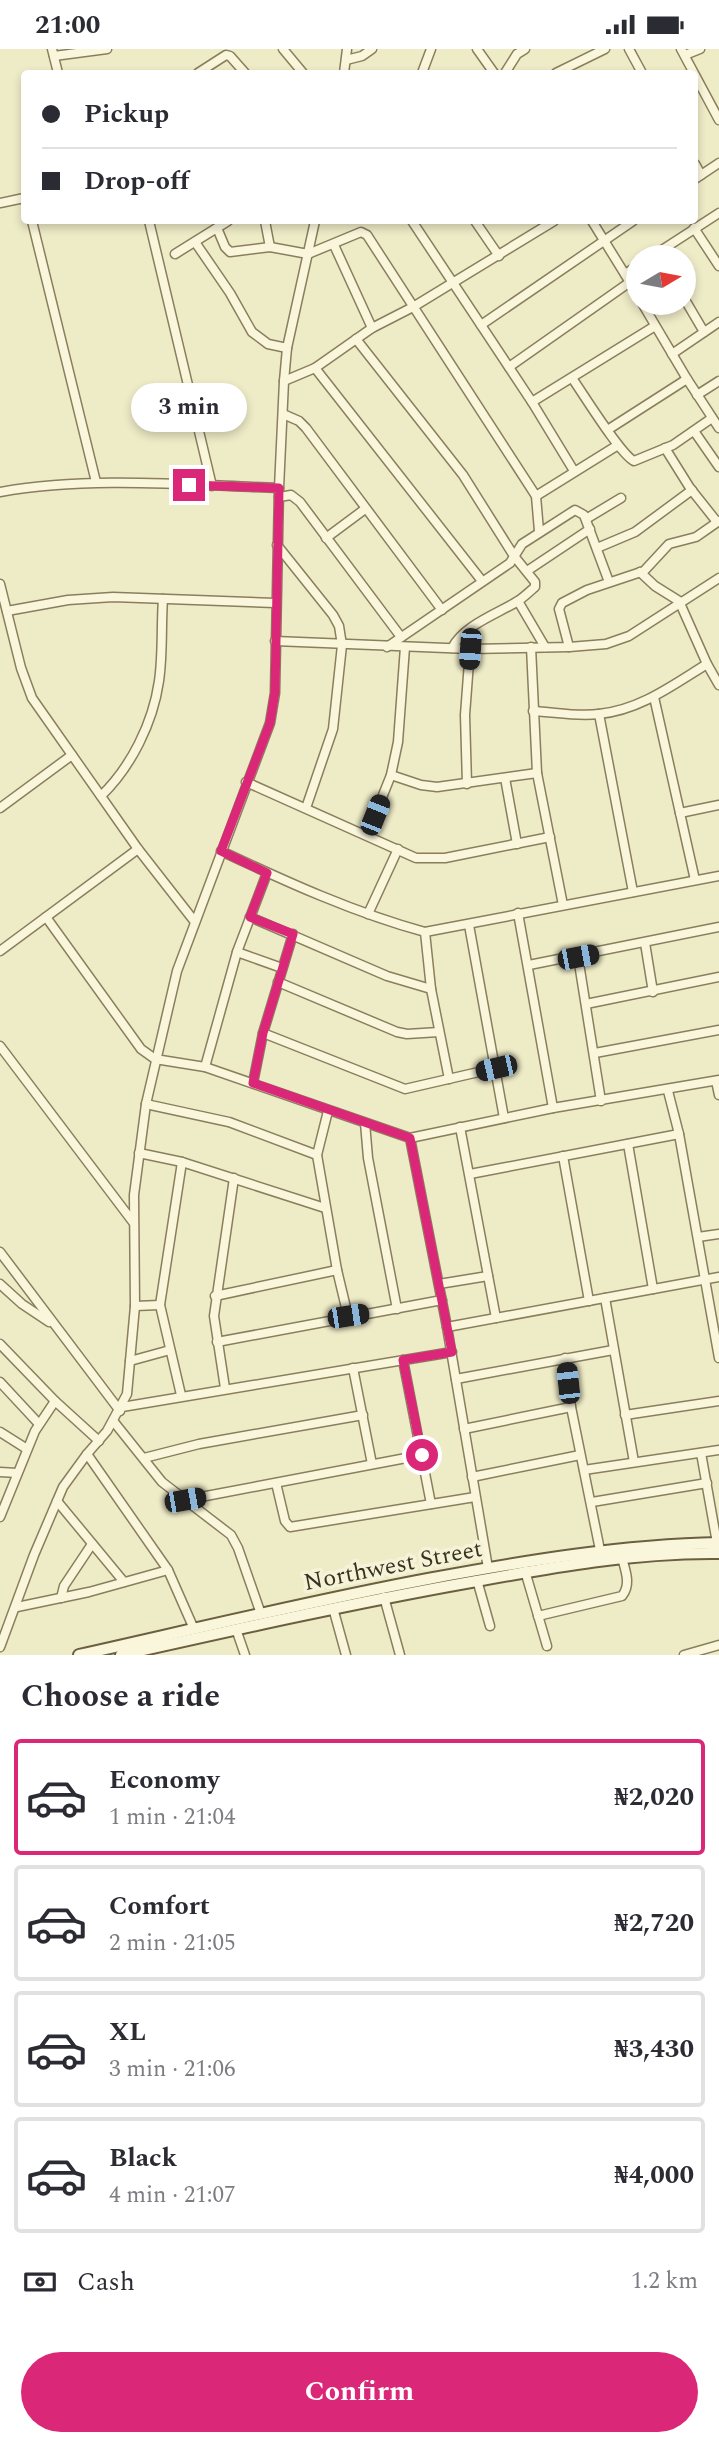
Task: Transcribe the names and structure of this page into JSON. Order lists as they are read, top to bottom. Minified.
{"streets":{"main road":["Northwest Street"]},"north":"right","page":{"status":"21:00","banner":["Pickup","Drop-off"],"bubble":"3 min","heading":"Choose a ride","list":[{"name":"Economy","note":"1 min · 21:04","value":"₦2,020"},{"name":"Comfort","note":"2 min · 21:05","value":"₦2,720"},{"name":"XL","note":"3 min · 21:06","value":"₦3,430"},{"name":"Black","note":"4 min · 21:07","value":"₦4,000"}],"pay":["Cash","1.2 km"],"buttons":"Confirm"}}
